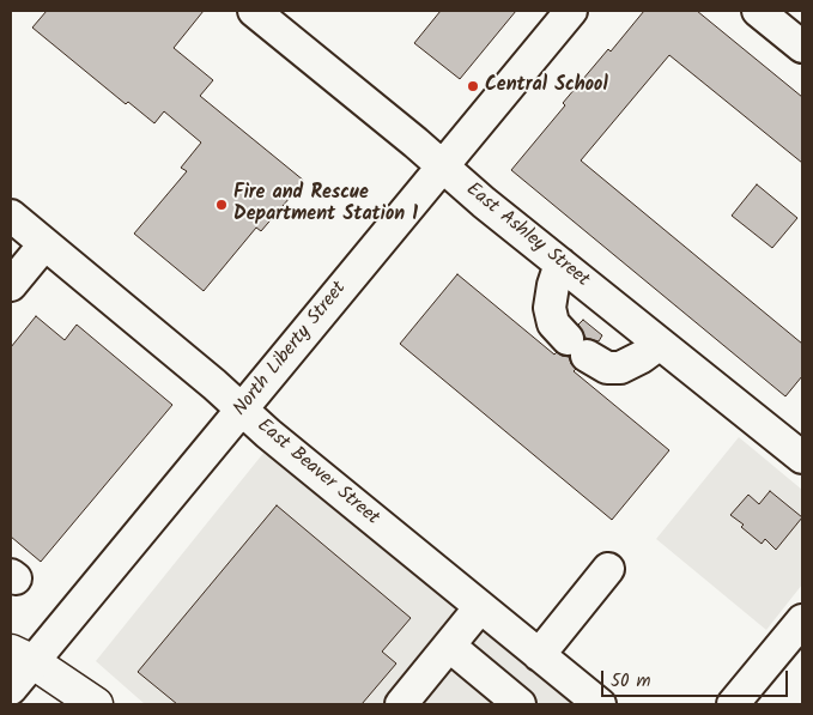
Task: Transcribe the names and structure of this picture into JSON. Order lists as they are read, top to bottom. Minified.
{"streets":{"street":["East Ashley Street","North Liberty Street","East Beaver Street"]},"crossings":[["East Ashley Street","North Liberty Street"],["North Liberty Street","East Beaver Street"]],"places":["Central School","Fire and Rescue Department Station 1"],"scale_bar":"50 m"}
